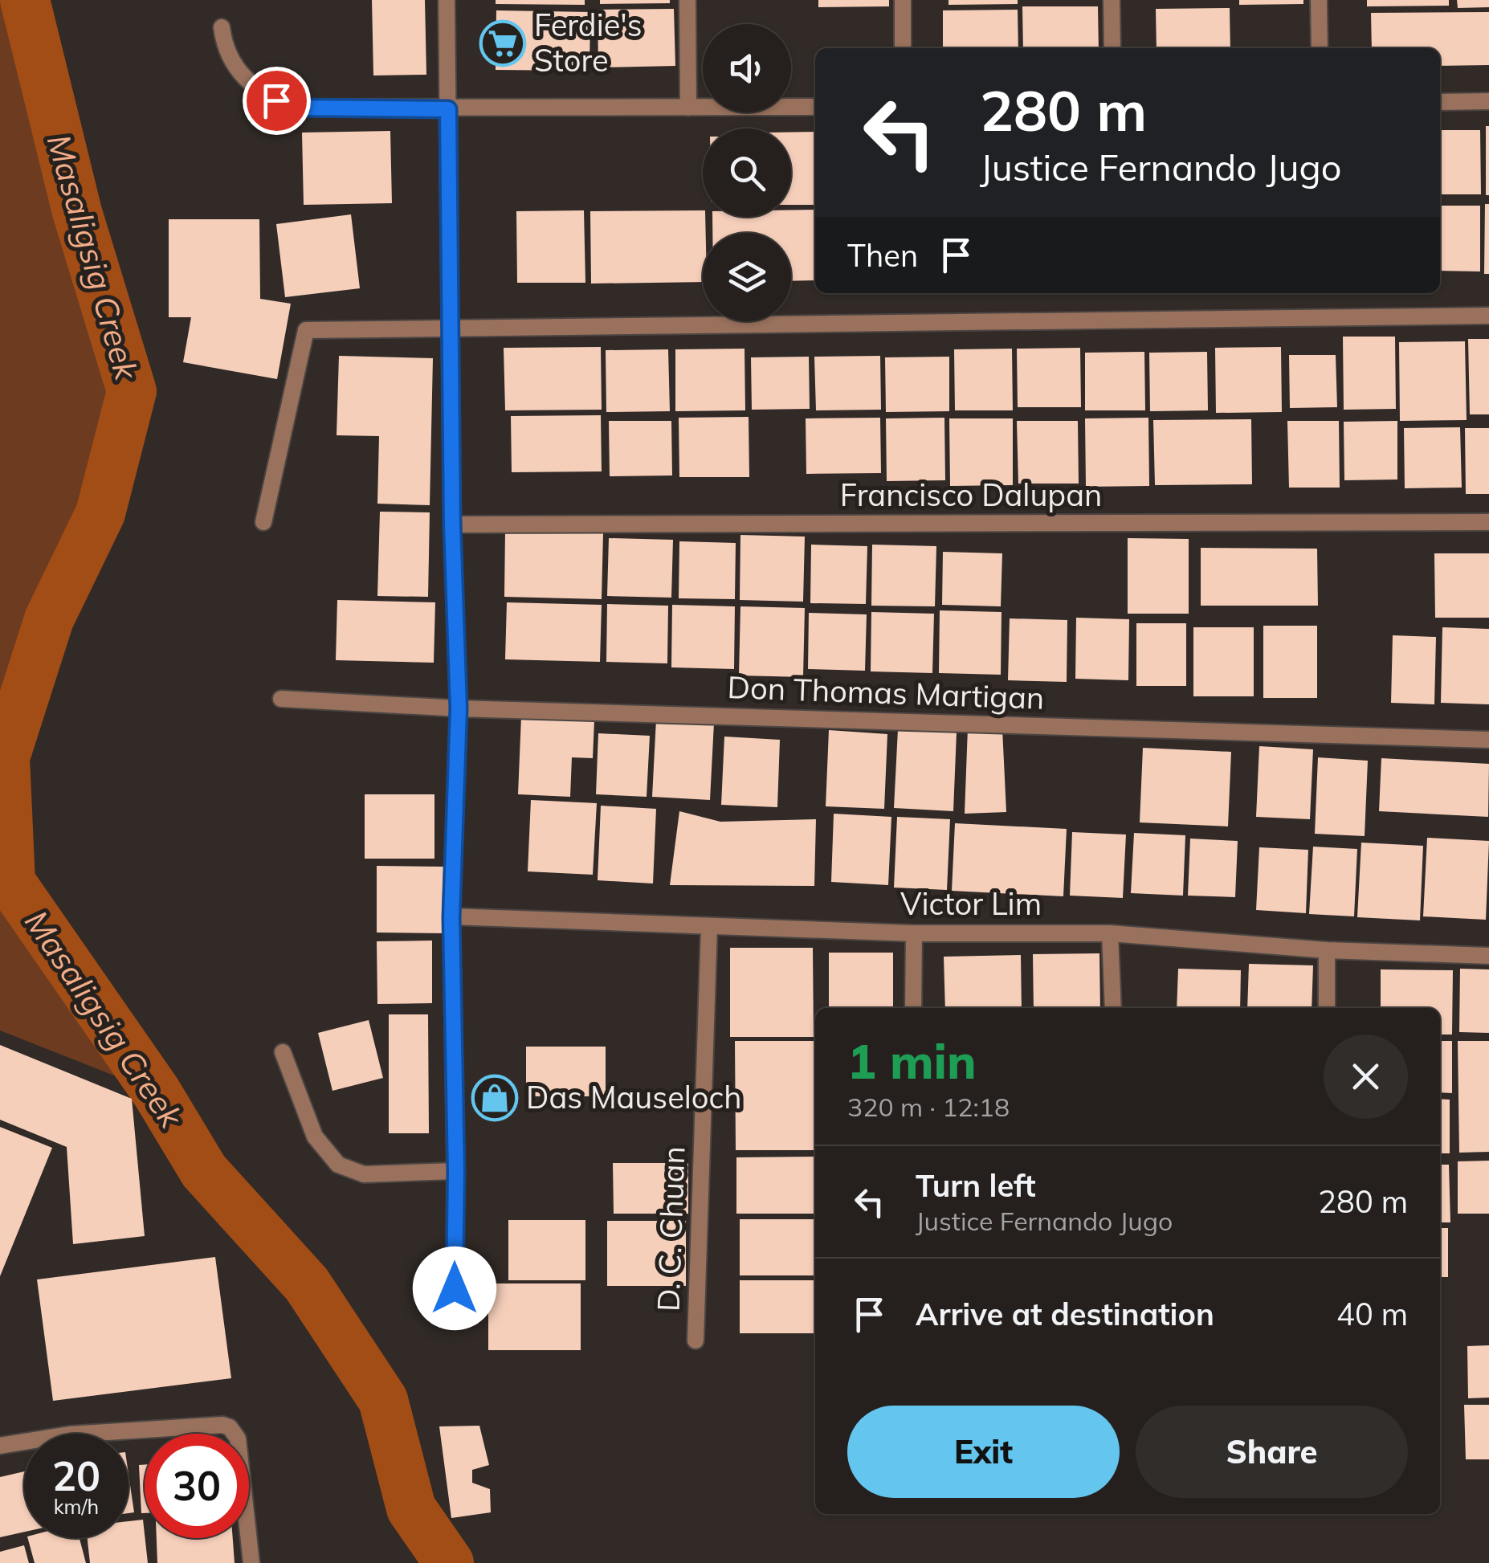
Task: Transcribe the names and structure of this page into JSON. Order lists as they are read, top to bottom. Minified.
{"streets":{"street":["Francisco Dalupan","Don Thomas Martigan","Victor Lim","D. C. Chuan"]},"crossings":[["Victor Lim","D. C. Chuan"]],"water":["Masaligsig Creek"],"places":{"supermarket":["Ferdie's Store"],"shop":["Das Mauseloch"]},"page":{"turn":["280 m","Justice Fernando Jugo"],"then":"Then","heading":["1 min","320 m · 12:18"],"list":[{"name":"Turn left","note":"Justice Fernando Jugo","value":"280 m"},{"name":"Arrive at destination","value":"40 m"}],"buttons":["Exit","Share"],"speed":"20 km/h","limit":"30"}}
